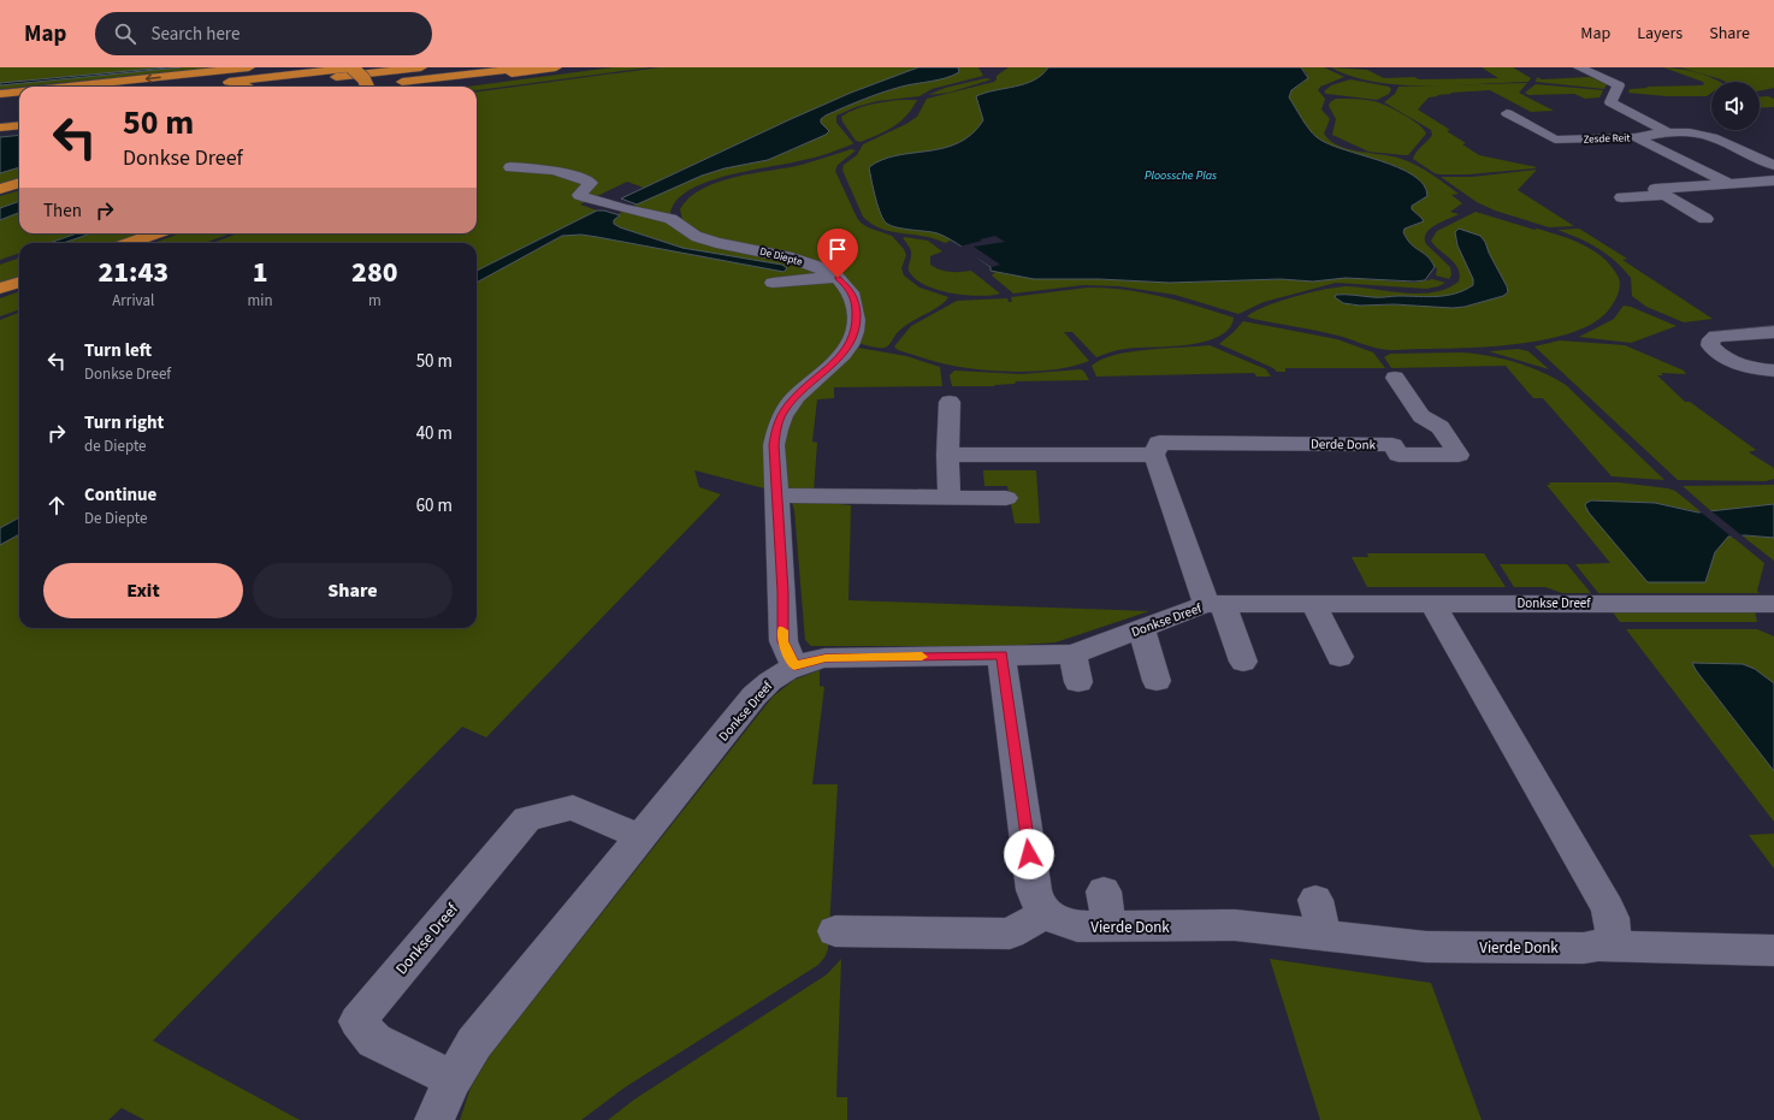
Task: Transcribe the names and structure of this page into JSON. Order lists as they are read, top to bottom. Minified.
{"streets":{"street":["Zesde Reit","De Diepte","Derde Donk","Donkse Dreef","Vierde Donk"]},"water":["Ploossche Plas"],"page":{"header":"Map","search":"Search here","nav":["Map","Layers","Share"],"turn":["50 m","Donkse Dreef"],"then":"Then","eta":["21:43","Arrival","1","min","280","m"],"list":[{"name":"Turn left","note":"Donkse Dreef","value":"50 m"},{"name":"Turn right","note":"de Diepte","value":"40 m"},{"name":"Continue","note":"De Diepte","value":"60 m"}],"buttons":["Exit","Share"]}}
